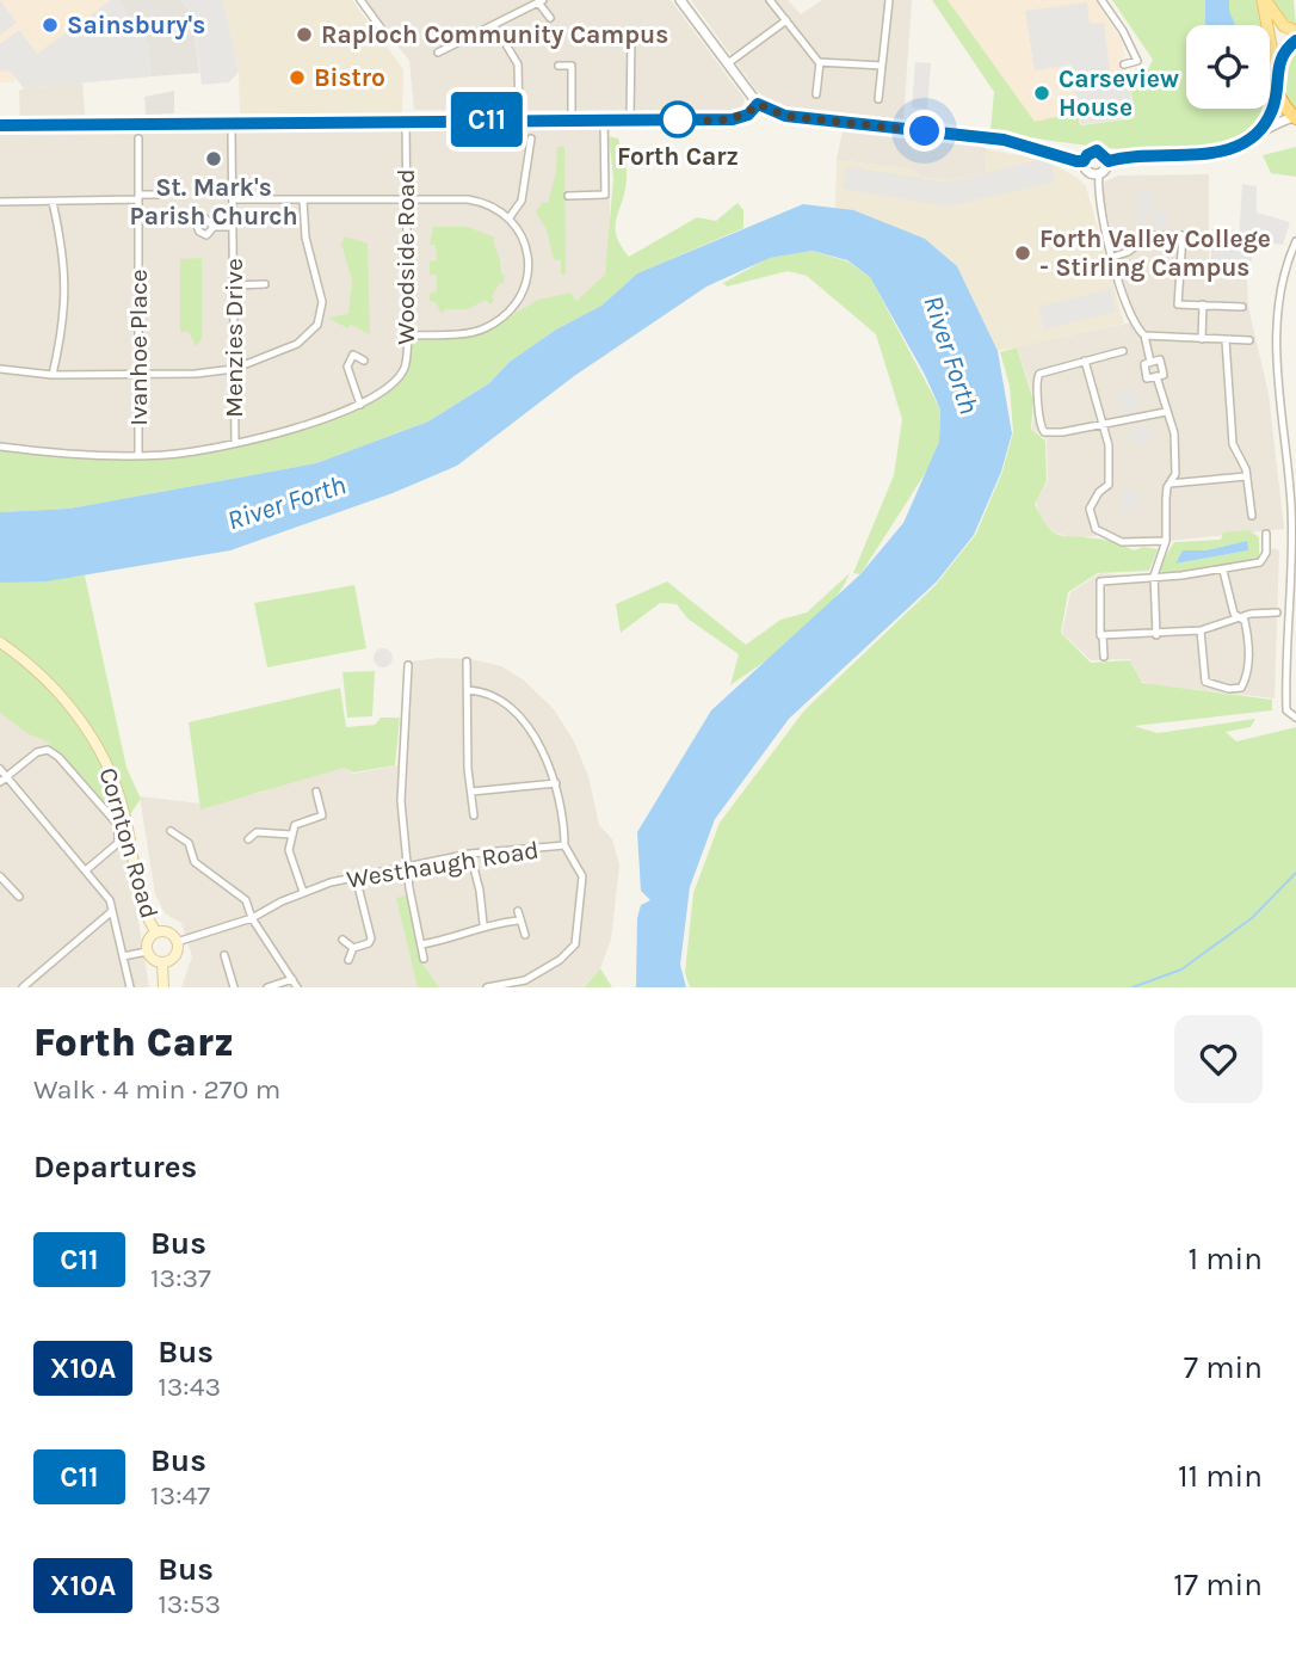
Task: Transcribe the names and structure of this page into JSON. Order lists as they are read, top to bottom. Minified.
{"streets":{"main road":["Cornton Road"],"street":["Woodside Road","Menzies Drive","Ivanhoe Place","Westhaugh Road"]},"crossings":[["Woodside Road","Menzies Drive"],["Woodside Road","Ivanhoe Place"],["Cornton Road","Westhaugh Road"]],"water":["River Forth"],"places":["Sainsbury's","Raploch Community Campus","Bistro","Carseview House","Forth Carz","St. Mark's Parish Church","Forth Valley College - Stirling Campus"],"lines":["bus line C11"],"page":{"on_map":"C11","heading":[["Forth Carz","Walk · 4 min · 270 m"],"Departures"],"list":[{"mark":"C11","name":"Bus","note":"13:37","value":"1 min"},{"mark":"X10A","name":"Bus","note":"13:43","value":"7 min"},{"mark":"C11","name":"Bus","note":"13:47","value":"11 min"},{"mark":"X10A","name":"Bus","note":"13:53","value":"17 min"}]}}
